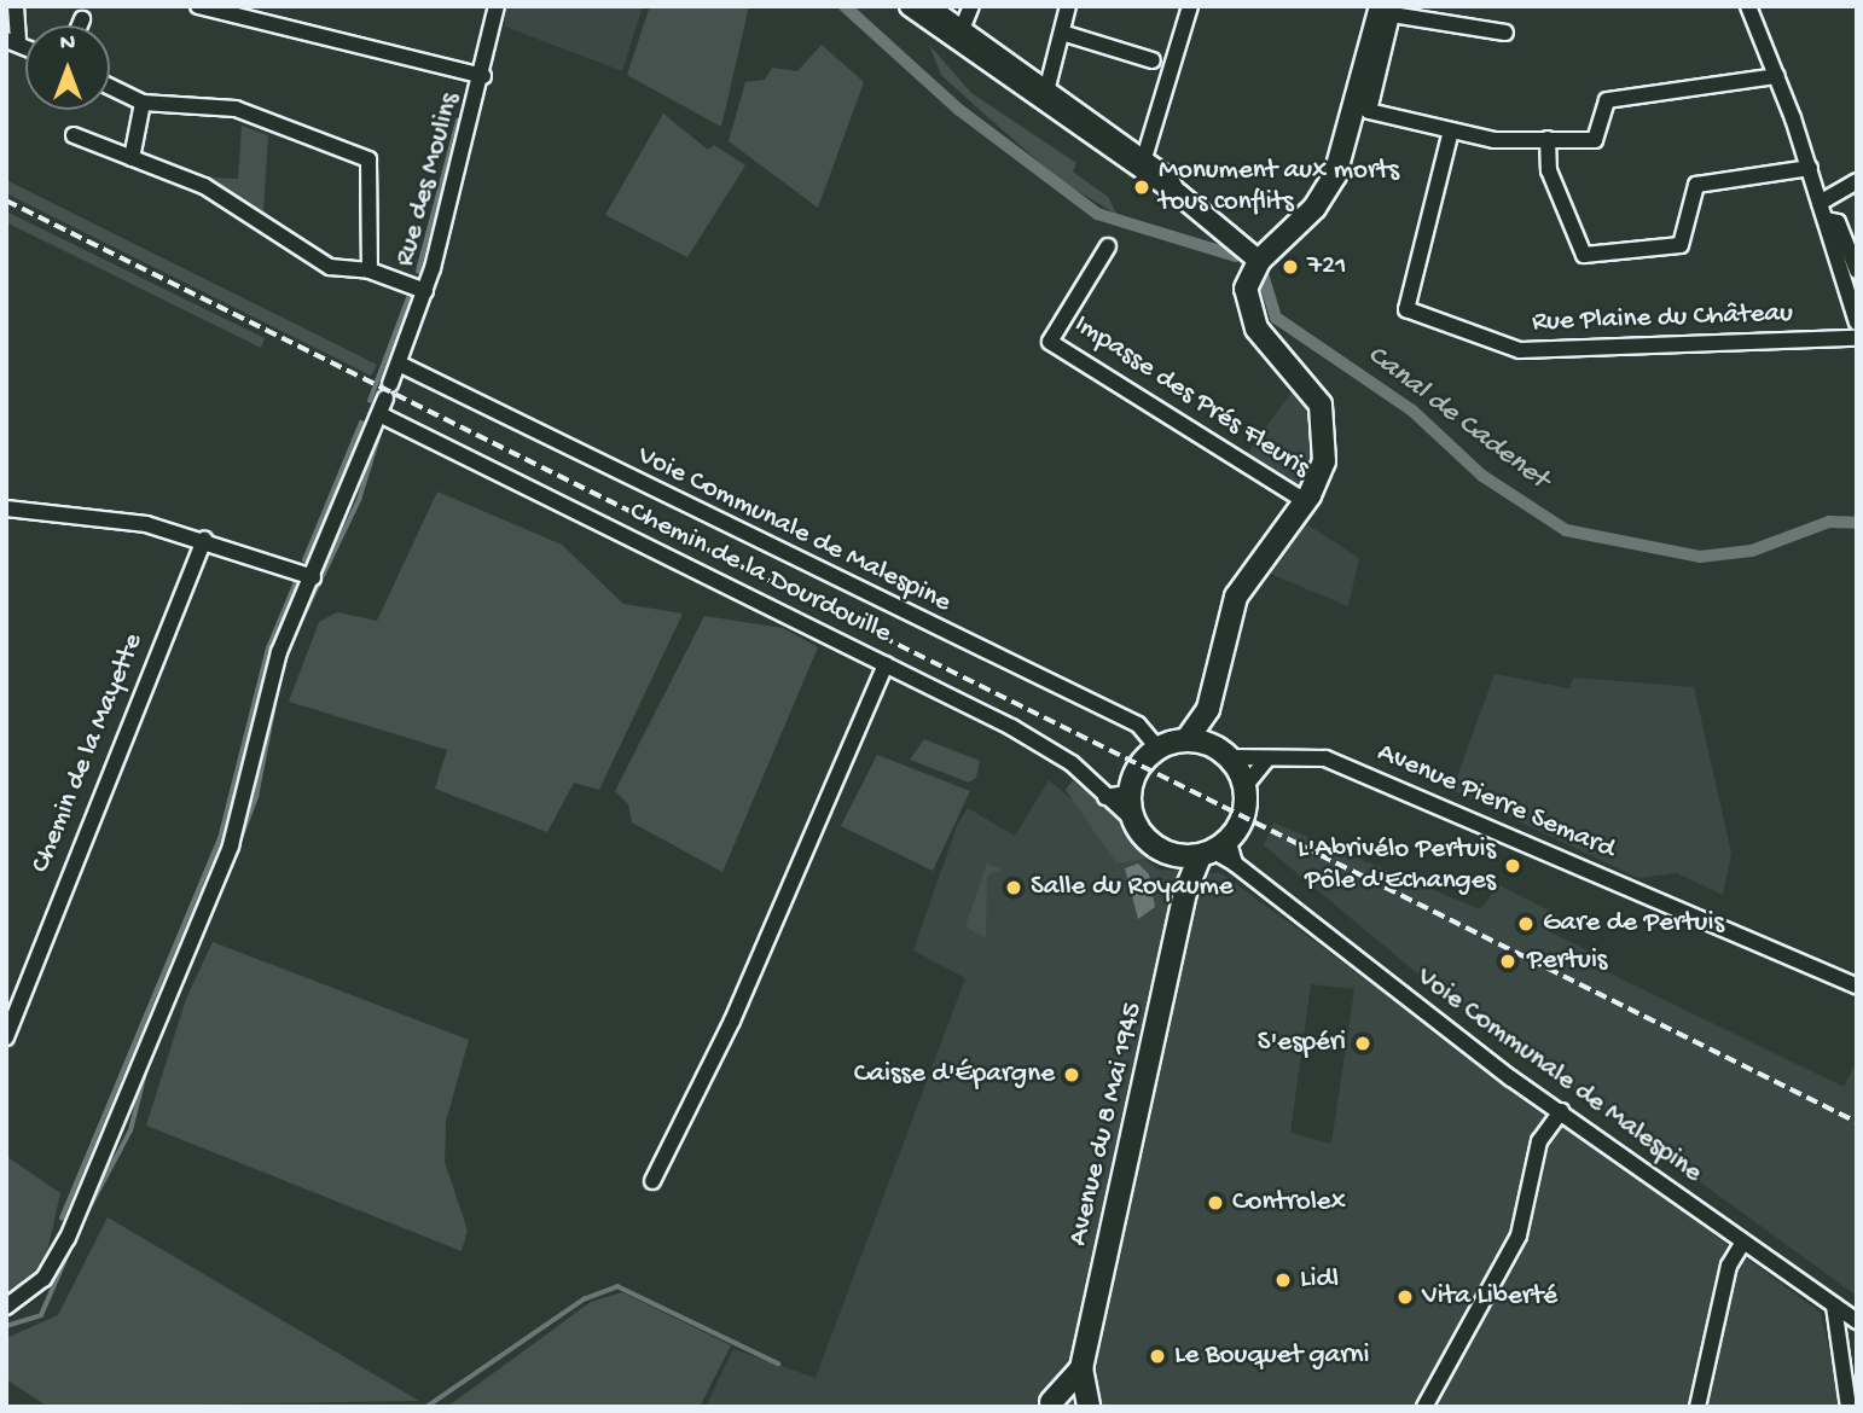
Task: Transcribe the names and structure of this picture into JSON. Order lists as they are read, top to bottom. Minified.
{"streets":{"main road":["Avenue du 8 Mai 1945"],"street":["Rue des Moulins","Rue Plaine du Château","Impasse des Prés Fleuris","Voie Communale de Malespine","Chemin de la Dourdouille","Chemin de la Mayette","Avenue Pierre Semard"]},"crossings":[["Rue des Moulins","Voie Communale de Malespine"],["Rue des Moulins","Chemin de la Dourdouille"],["Voie Communale de Malespine","Chemin de la Dourdouille"],["Voie Communale de Malespine","Avenue Pierre Semard"],["Voie Communale de Malespine","Avenue du 8 Mai 1945"],["Chemin de la Dourdouille","Avenue Pierre Semard"],["Chemin de la Dourdouille","Avenue du 8 Mai 1945"],["Avenue Pierre Semard","Avenue du 8 Mai 1945"]],"water":["Canal de Cadenet"],"places":["Monument aux morts tous conflits","721","L'Abrivélo Pertuis Pôle d'Echanges","Salle du Royaume","Gare de Pertuis","Pertuis","S'espéri","Caisse d'Épargne","Controlex","Lidl","Vita Liberté","Le Bouquet garni"],"north":"top"}
